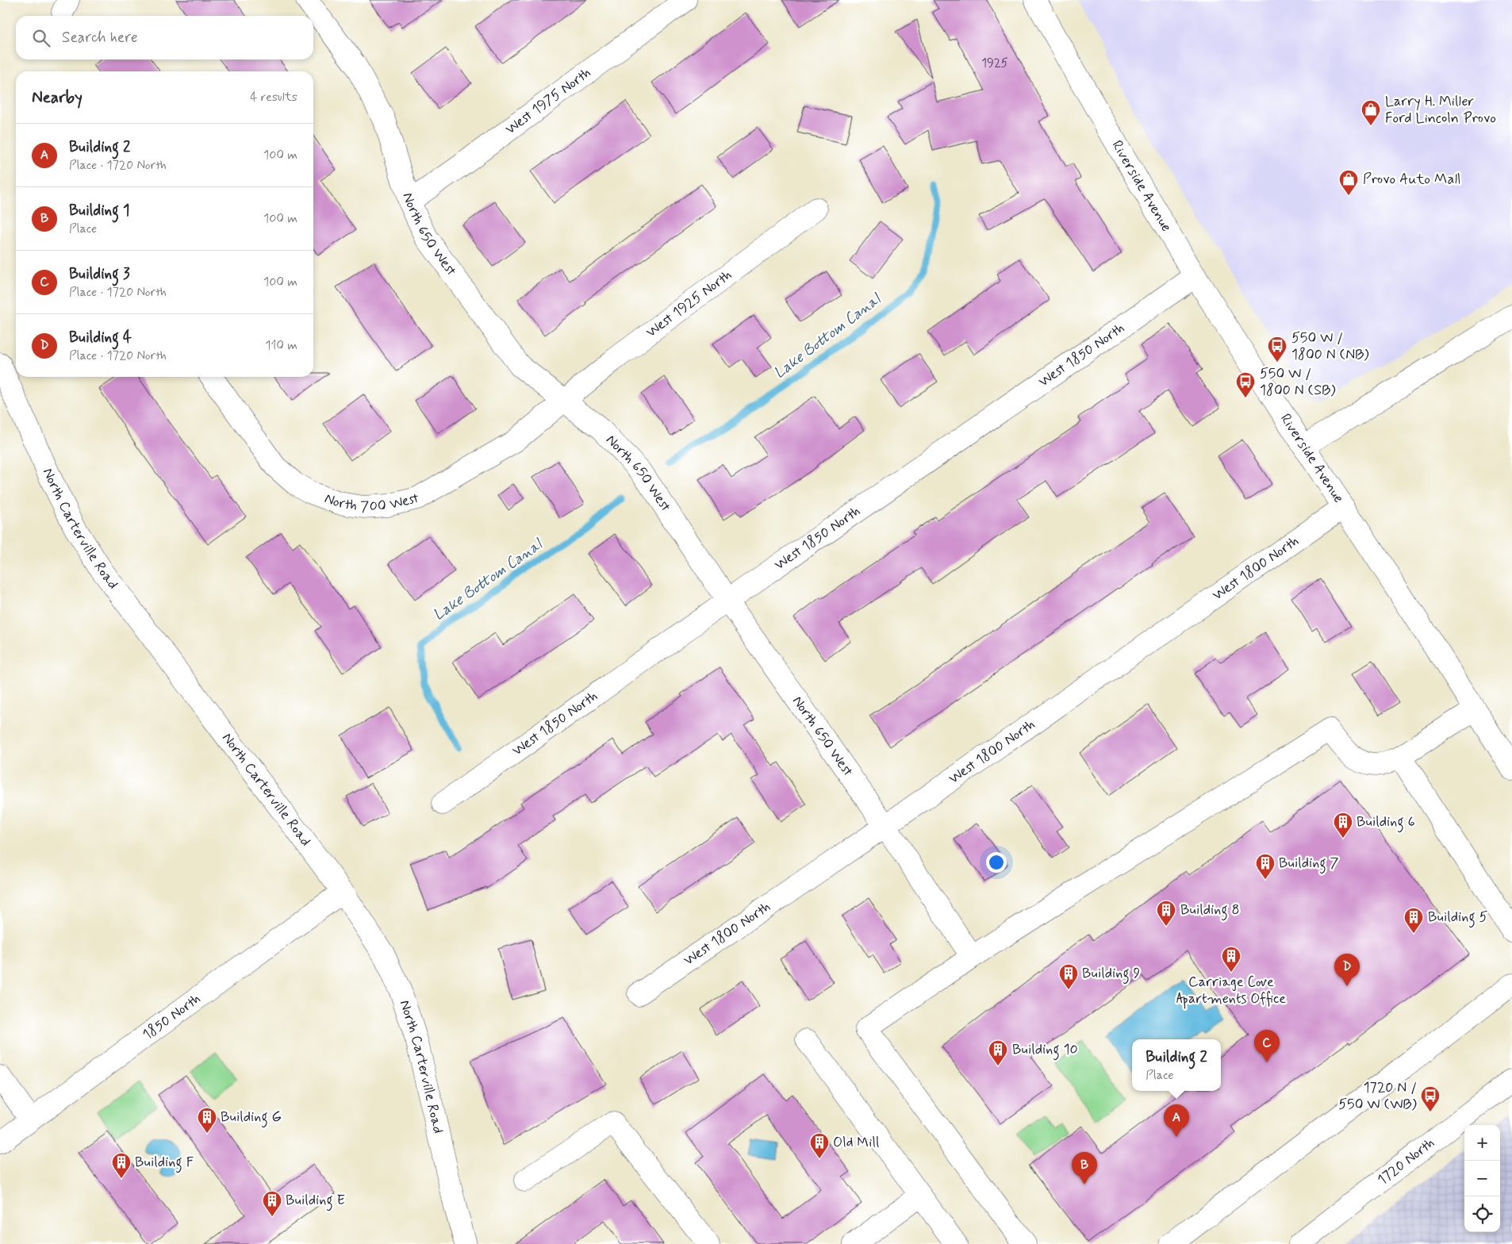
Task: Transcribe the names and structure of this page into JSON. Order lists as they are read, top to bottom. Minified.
{"streets":{"street":["West 1975 North","Riverside Avenue","North 650 West","West 1925 North","West 1850 North","North 700 West","North Carterville Road","West 1800 North","1850 North","1720 North"]},"crossings":[["West 1975 North","North 650 West"],["Riverside Avenue","West 1850 North"],["Riverside Avenue","West 1800 North"],["North 650 West","West 1925 North"],["North 650 West","West 1850 North"],["North 650 West","North 700 West"],["North 650 West","West 1800 North"],["West 1925 North","North 700 West"],["North Carterville Road","1850 North"]],"water":["Lake Bottom Canal"],"places":{"shop":["Larry H. Miller Ford Lincoln Provo","Provo Auto Mall"],"bus stop":["550 W / 1800 N (NB)","550 W / 1800 N (SB)","1720 N / 550 W (WB)"],"building":["Building 6","Building 7","Building 8","Building 5","Carriage Cove Apartments Office","Building 9","Building 10","Building G","Old Mill","Building F","Building E"]},"house_numbers":["1925"],"page":{"search":"Search here","heading":["Nearby","4 results"],"list":[{"mark":"A","name":"Building 2","note":"Place · 1720 North","value":"100 m"},{"mark":"B","name":"Building 1","note":"Place","value":"100 m"},{"mark":"C","name":"Building 3","note":"Place · 1720 North","value":"100 m"},{"mark":"D","name":"Building 4","note":"Place · 1720 North","value":"110 m"}],"pins":["D","C","A","B"],"popup":["Building 2","Place"],"map_buttons":["+","−"]}}
